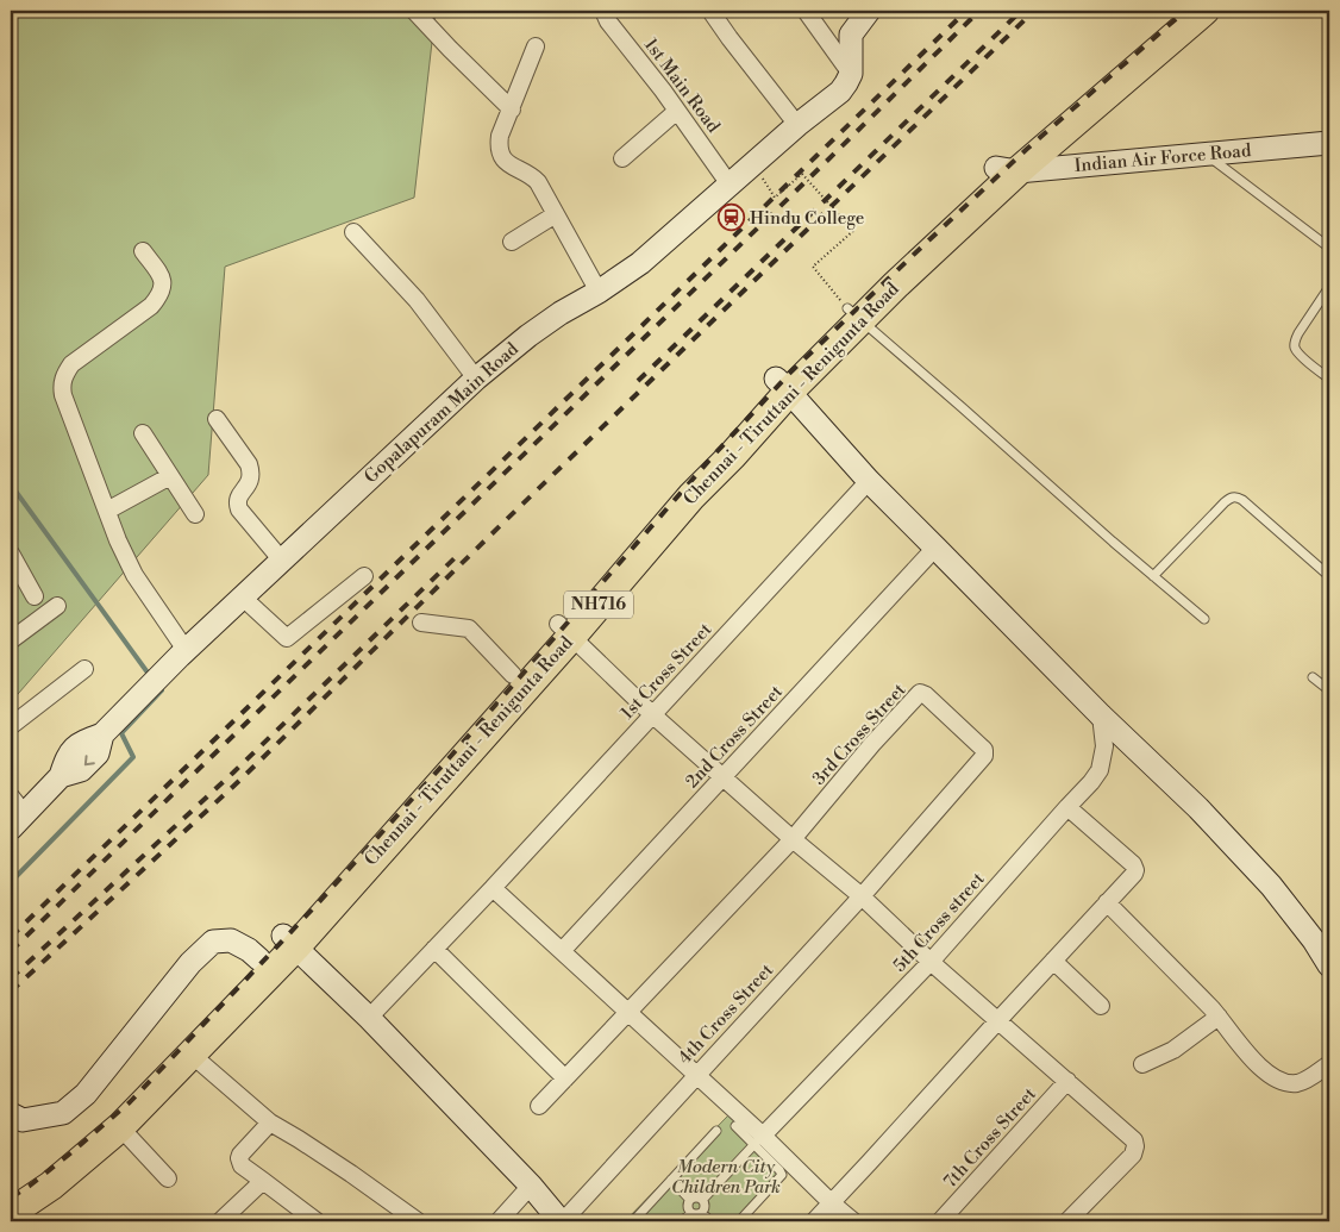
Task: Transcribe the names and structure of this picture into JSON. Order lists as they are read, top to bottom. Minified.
{"streets":{"highway":["Chennai - Tiruttani - Renigunta Road","NH716"],"street":["1st Main Road","Indian Air Force Road","Gopalapuram Main Road","1st Cross Street","3rd Cross Street","2nd Cross Street","5th Cross street","4th Cross Street","7th Cross Street"]},"crossings":[["1st Main Road","Gopalapuram Main Road"],["Indian Air Force Road","Chennai - Tiruttani - Renigunta Road"],["3rd Cross Street","4th Cross Street"]],"parks":["Modern City Children Park"],"places":{"station":["Hindu College"]}}
